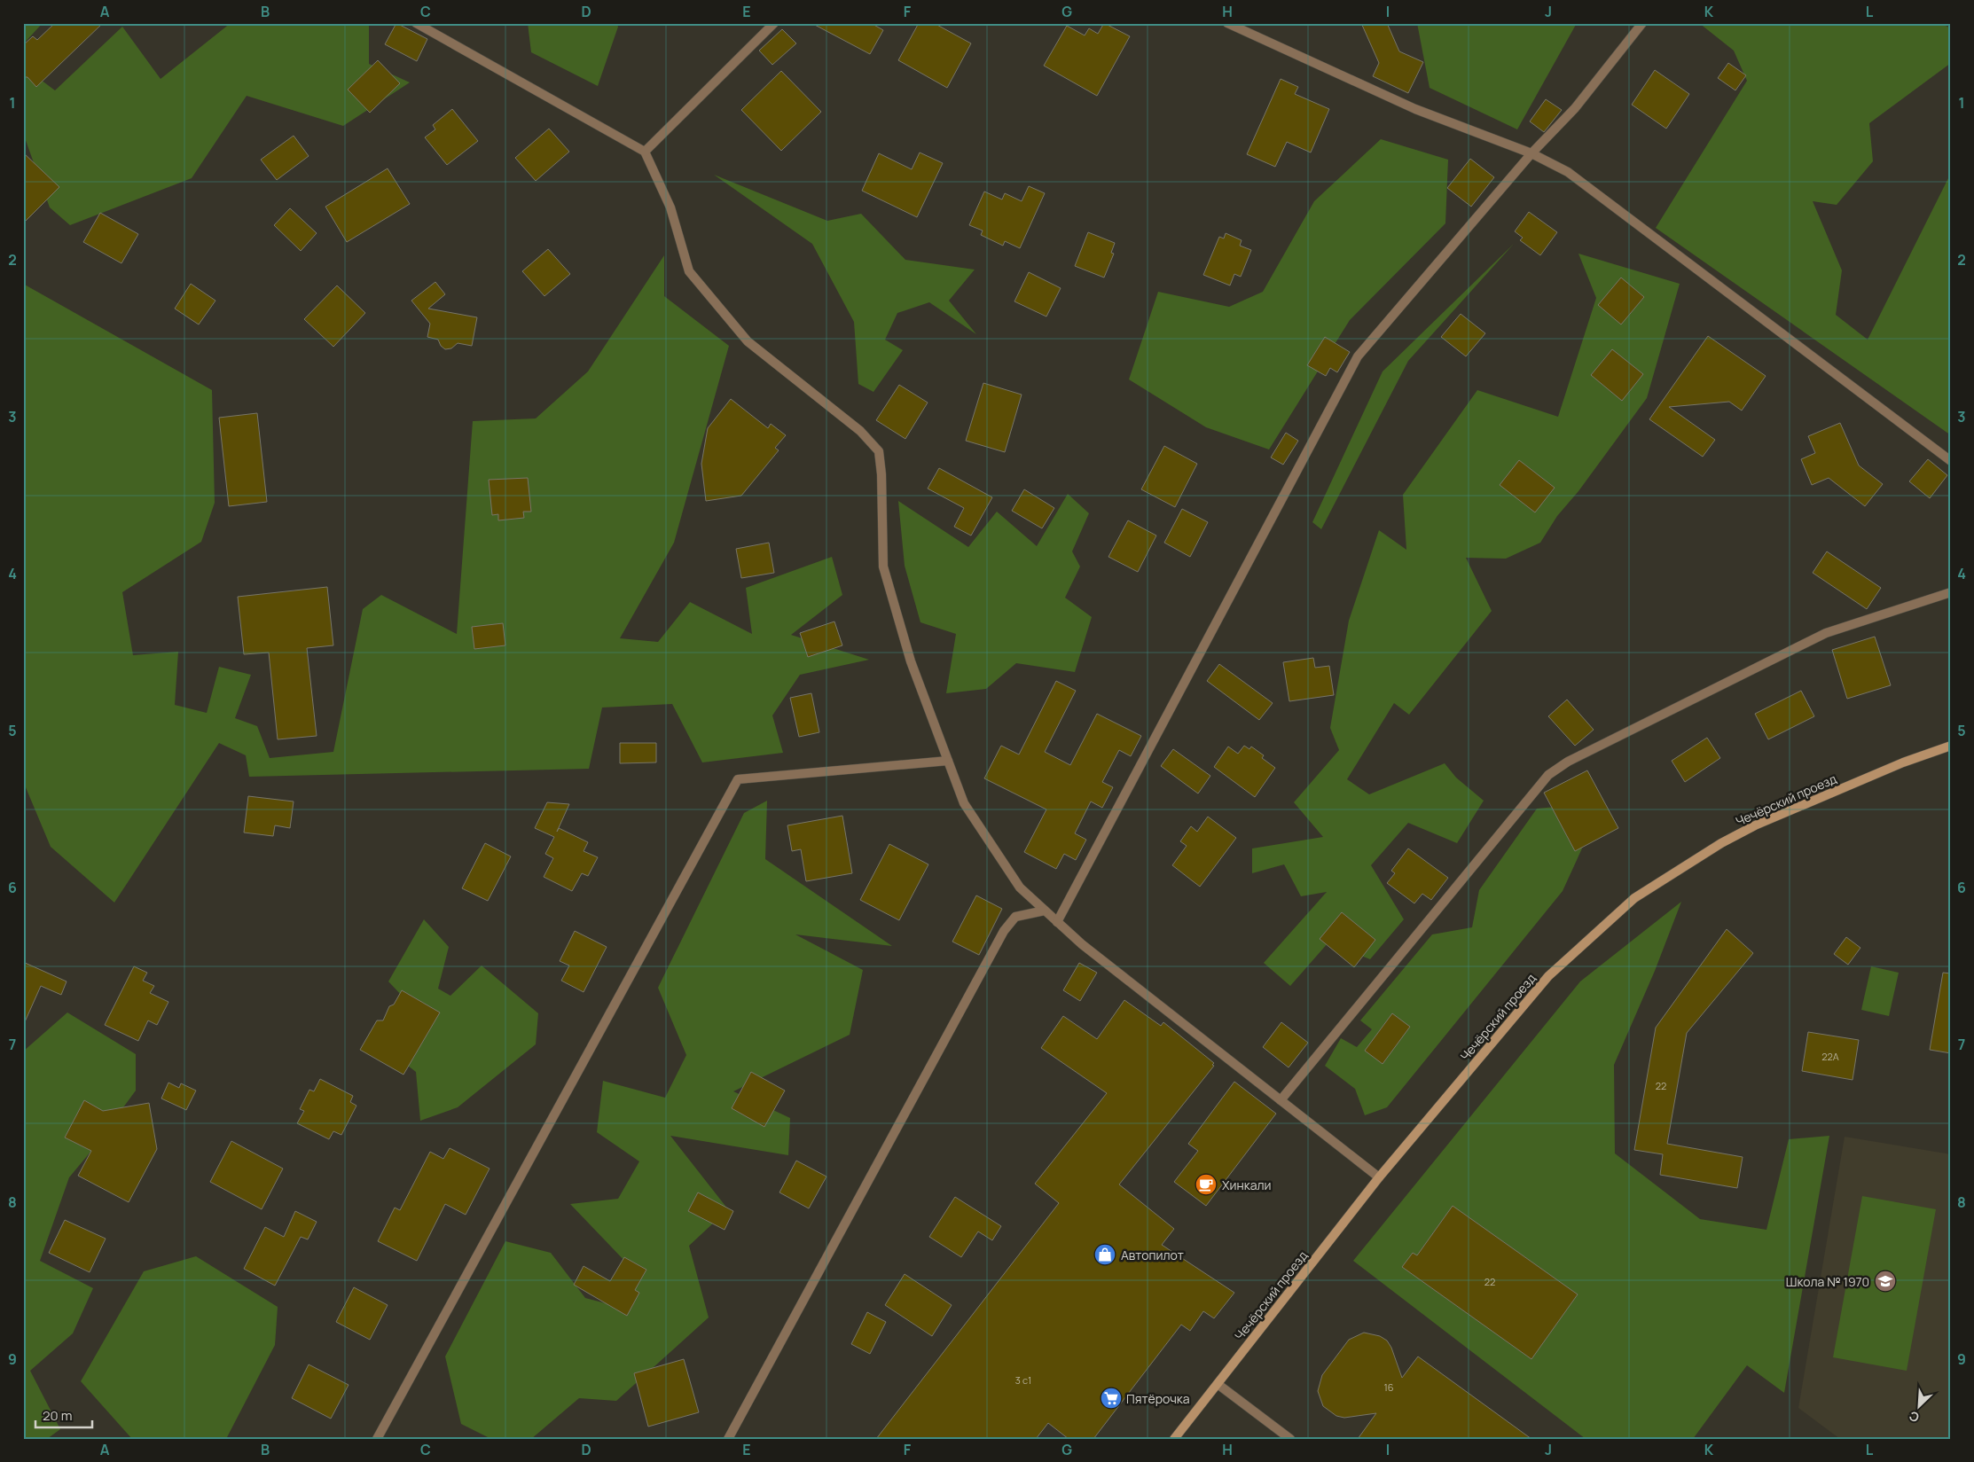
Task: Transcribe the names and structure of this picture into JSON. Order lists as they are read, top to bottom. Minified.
{"streets":{"main road":["Чечёрский проезд"]},"places":{"cafe":["Хинкали"],"shop":["Автопилот"],"school or university":["Школа № 1970"],"supermarket":["Пятёрочка"]},"house_numbers":["22А","22","22","3 с1","16"],"scale_bar":"20 m","north":"bottom left","grid":{"columns":["A","B","C","D","E","F","G","H","I","J","K","L"],"rows":["1","2","3","4","5","6","7","8","9"]}}
